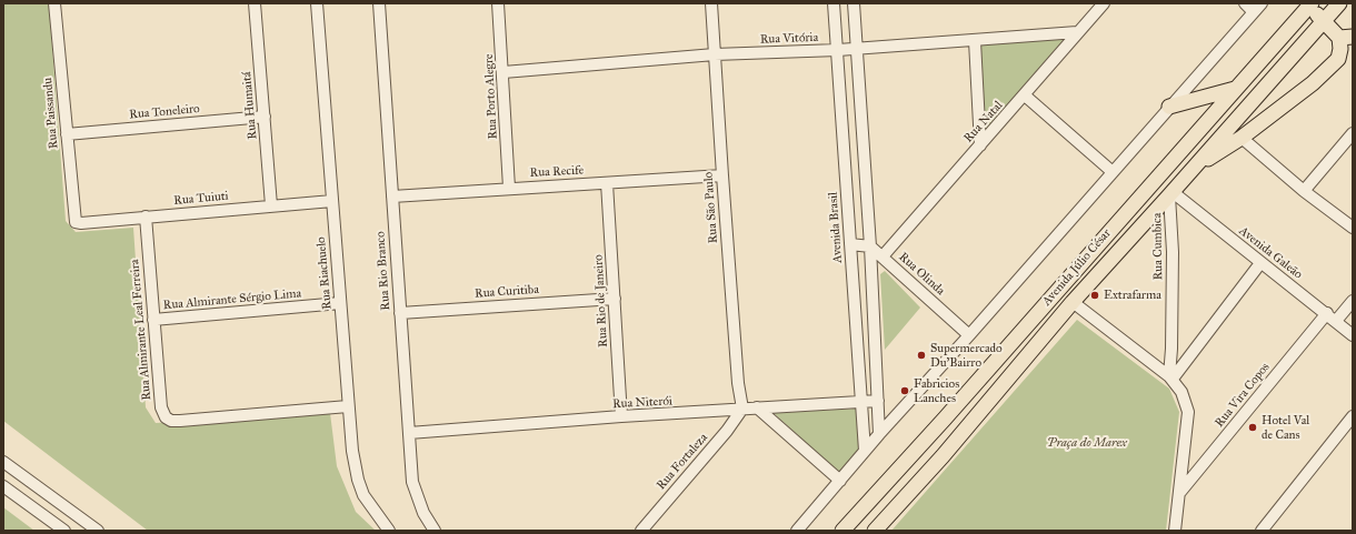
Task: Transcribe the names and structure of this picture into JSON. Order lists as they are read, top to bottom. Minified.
{"streets":{"main road":["Avenida Júlio César"],"street":["Rua Vitória","Rua Porto Alegre","Rua Humaitá","Rua Toneleiro","Rua Paissandu","Rua Natal","Rua Recife","Rua Tuiuti","Rua São Paulo","Avenida Brasil","Rua Cumbica","Avenida Galeão","Rua Rio Branco","Rua Riachuelo","Rua Olinda","Rua Curitiba","Rua Almirante Sérgio Lima","Rua Rio de Janeiro","Rua Almirante Leal Ferreira","Rua Vira Copos","Rua Niterói","Rua Fortaleza"]},"crossings":[["Rua Vitória","Rua Porto Alegre"],["Rua Vitória","Rua Natal"],["Rua Vitória","Rua São Paulo"],["Rua Vitória","Avenida Brasil"],["Rua Porto Alegre","Rua Recife"],["Rua Humaitá","Rua Toneleiro"],["Rua Humaitá","Rua Tuiuti"],["Rua Toneleiro","Rua Paissandu"],["Rua Paissandu","Rua Tuiuti"],["Rua Natal","Rua Olinda"],["Rua Recife","Rua São Paulo"],["Rua Recife","Rua Rio Branco"],["Rua Recife","Rua Rio de Janeiro"],["Rua Tuiuti","Rua Riachuelo"],["Rua Tuiuti","Rua Almirante Leal Ferreira"],["Rua São Paulo","Rua Niterói"],["Rua São Paulo","Rua Fortaleza"],["Avenida Brasil","Rua Niterói"],["Rua Cumbica","Avenida Galeão"],["Rua Cumbica","Avenida Júlio César"],["Avenida Galeão","Avenida Júlio César"],["Avenida Galeão","Rua Vira Copos"],["Rua Rio Branco","Rua Curitiba"],["Rua Rio Branco","Rua Niterói"],["Rua Riachuelo","Rua Almirante Sérgio Lima"],["Rua Riachuelo","Rua Almirante Leal Ferreira"],["Rua Curitiba","Rua Rio de Janeiro"],["Rua Almirante Sérgio Lima","Rua Almirante Leal Ferreira"],["Rua Rio de Janeiro","Rua Niterói"],["Rua Niterói","Rua Fortaleza"]],"parks":["Praça do Marex"],"places":["Extrafarma","Supermercado Du'Bairro","Fabricios Lanches","Hotel Val de Cans"]}
